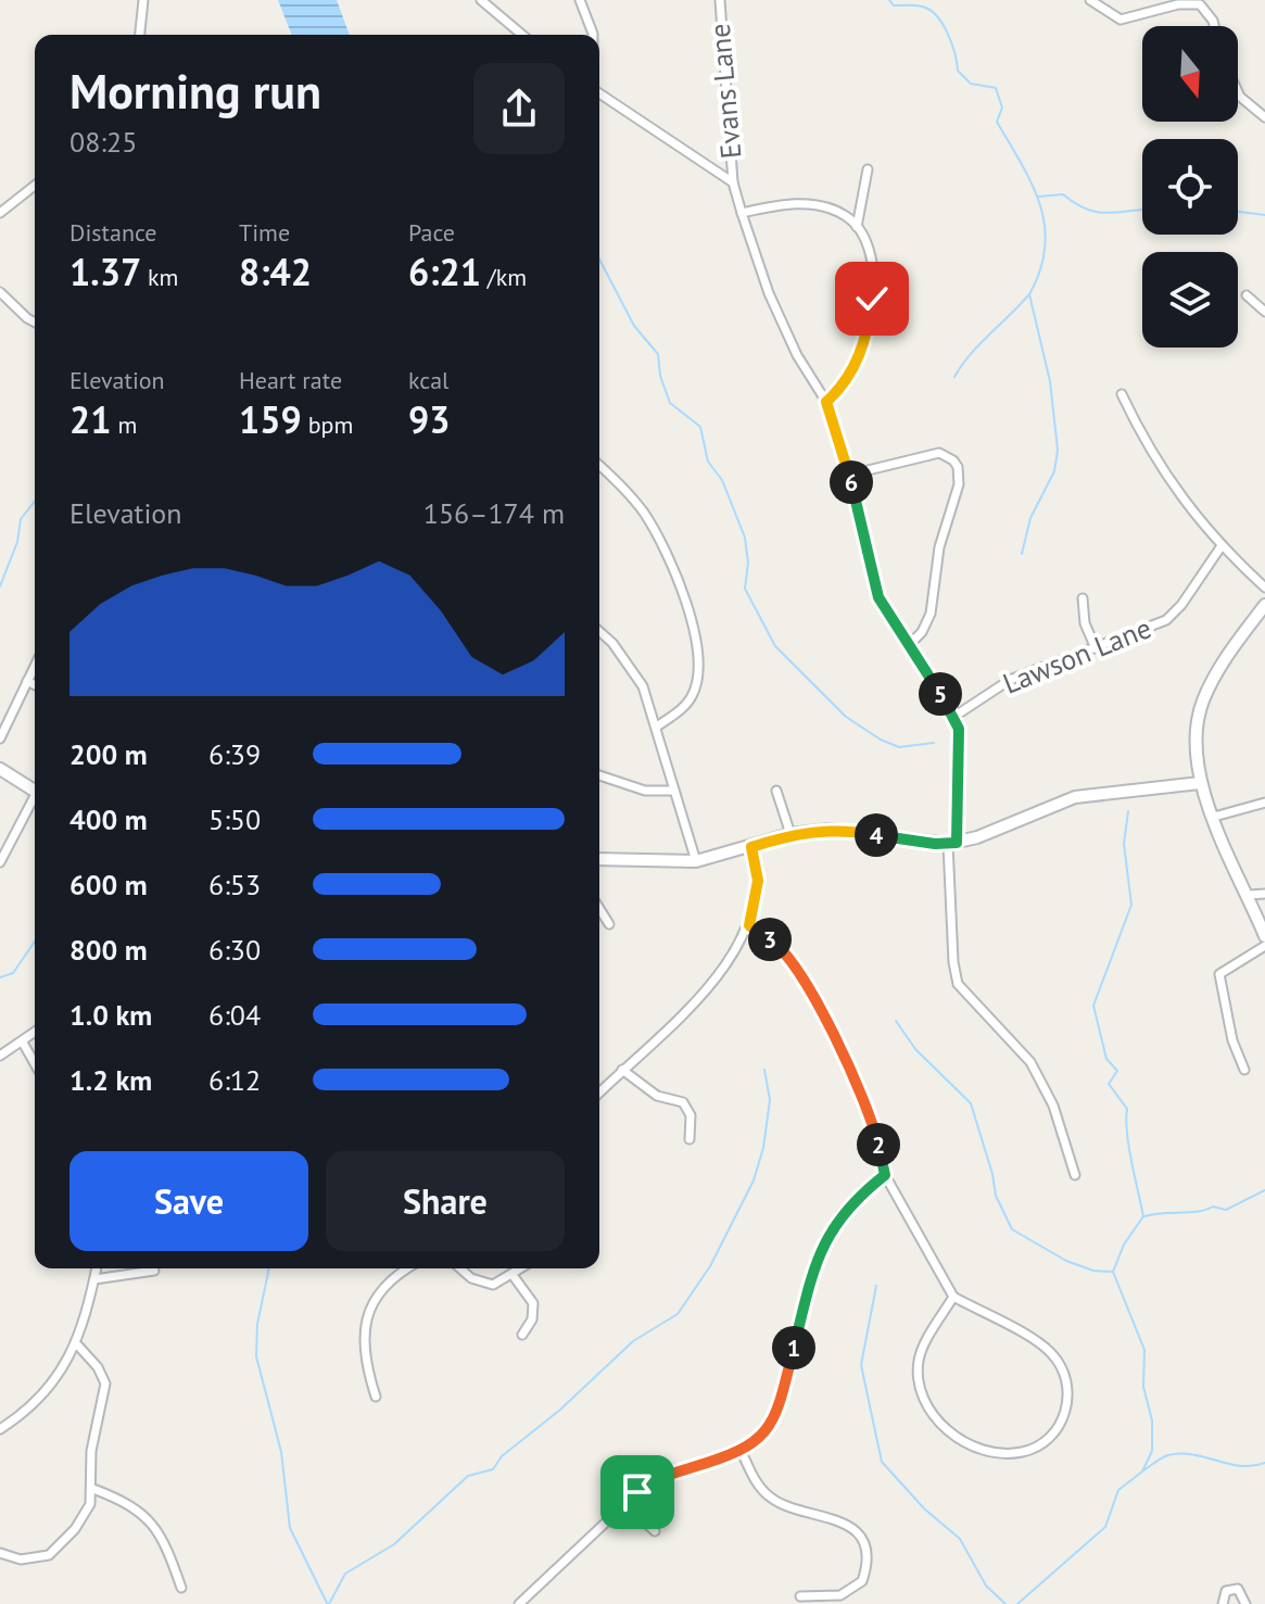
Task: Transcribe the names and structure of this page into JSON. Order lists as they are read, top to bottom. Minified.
{"streets":{"street":["Evans Lane","Lawson Lane"]},"crossings":[["Evans Lane","Lawson Lane"]],"north":"bottom","page":{"heading":["Morning run","08:25"],"stats":[["Distance","1.37 km"],["Time","8:42"],["Pace","6:21 /km"],["Elevation","21 m"],["Heart rate","159 bpm"],["kcal","93"]],"pins":["6","5","4","3","2","1"],"chart":["Elevation","156–174 m"],"list":[{"name":"200 m","note":"6:39"},{"name":"400 m","note":"5:50"},{"name":"600 m","note":"6:53"},{"name":"800 m","note":"6:30"},{"name":"1.0 km","note":"6:04"},{"name":"1.2 km","note":"6:12"}],"buttons":["Save","Share"]}}
